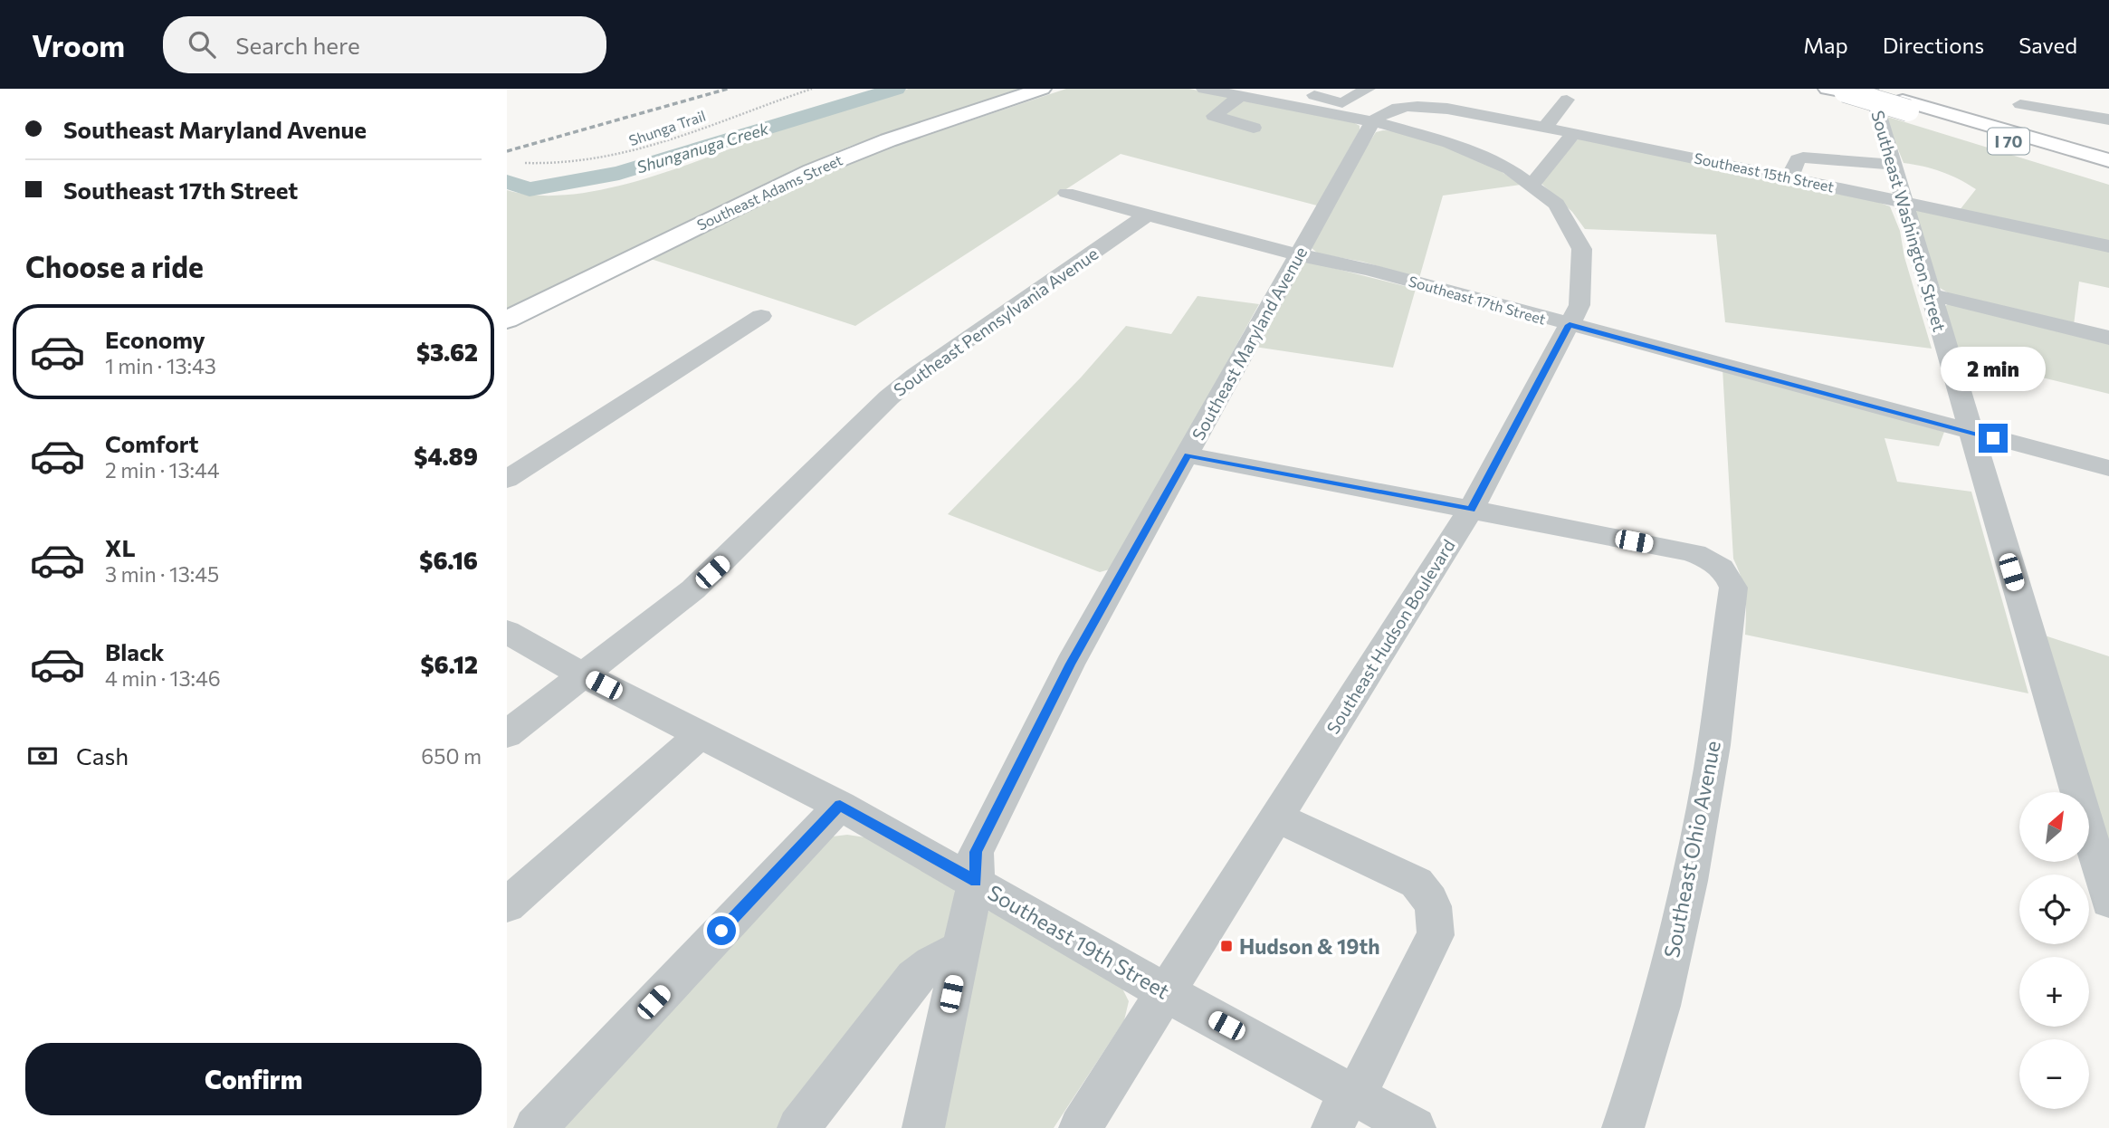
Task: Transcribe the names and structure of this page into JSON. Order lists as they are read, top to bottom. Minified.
{"streets":{"main road":["I 70","Southeast Adams Street"],"street":["Southeast 15th Street","Southeast Washington Street","Southeast 17th Street","Southeast Pennsylvania Avenue","Southeast Maryland Avenue","Southeast Hudson Boulevard","Southeast Ohio Avenue","Southeast 19th Street"],"path":["Shunga Trail"]},"crossings":[["Southeast 15th Street","Southeast Washington Street"],["Southeast Washington Street","Southeast 17th Street"],["Southeast 17th Street","Southeast Pennsylvania Avenue"],["Southeast 17th Street","Southeast Maryland Avenue"],["Southeast 17th Street","Southeast Hudson Boulevard"],["Southeast Pennsylvania Avenue","Southeast 19th Street"],["Southeast Maryland Avenue","Southeast Hudson Boulevard"],["Southeast Maryland Avenue","Southeast 19th Street"],["Southeast Hudson Boulevard","Southeast Ohio Avenue"],["Southeast Hudson Boulevard","Southeast 19th Street"]],"water":["Shunganuga Creek"],"places":{"transit":["Hudson & 19th"]},"north":"top right","page":{"header":"Vroom","search":"Search here","nav":["Map","Directions","Saved"],"banner":["Southeast Maryland Avenue","Southeast 17th Street"],"heading":"Choose a ride","list":[{"name":"Economy","note":"1 min · 13:43","value":"$3.62"},{"name":"Comfort","note":"2 min · 13:44","value":"$4.89"},{"name":"XL","note":"3 min · 13:45","value":"$6.16"},{"name":"Black","note":"4 min · 13:46","value":"$6.12"}],"bubble":"2 min","pay":["Cash","650 m"],"map_buttons":["+","−"],"buttons":"Confirm"}}
